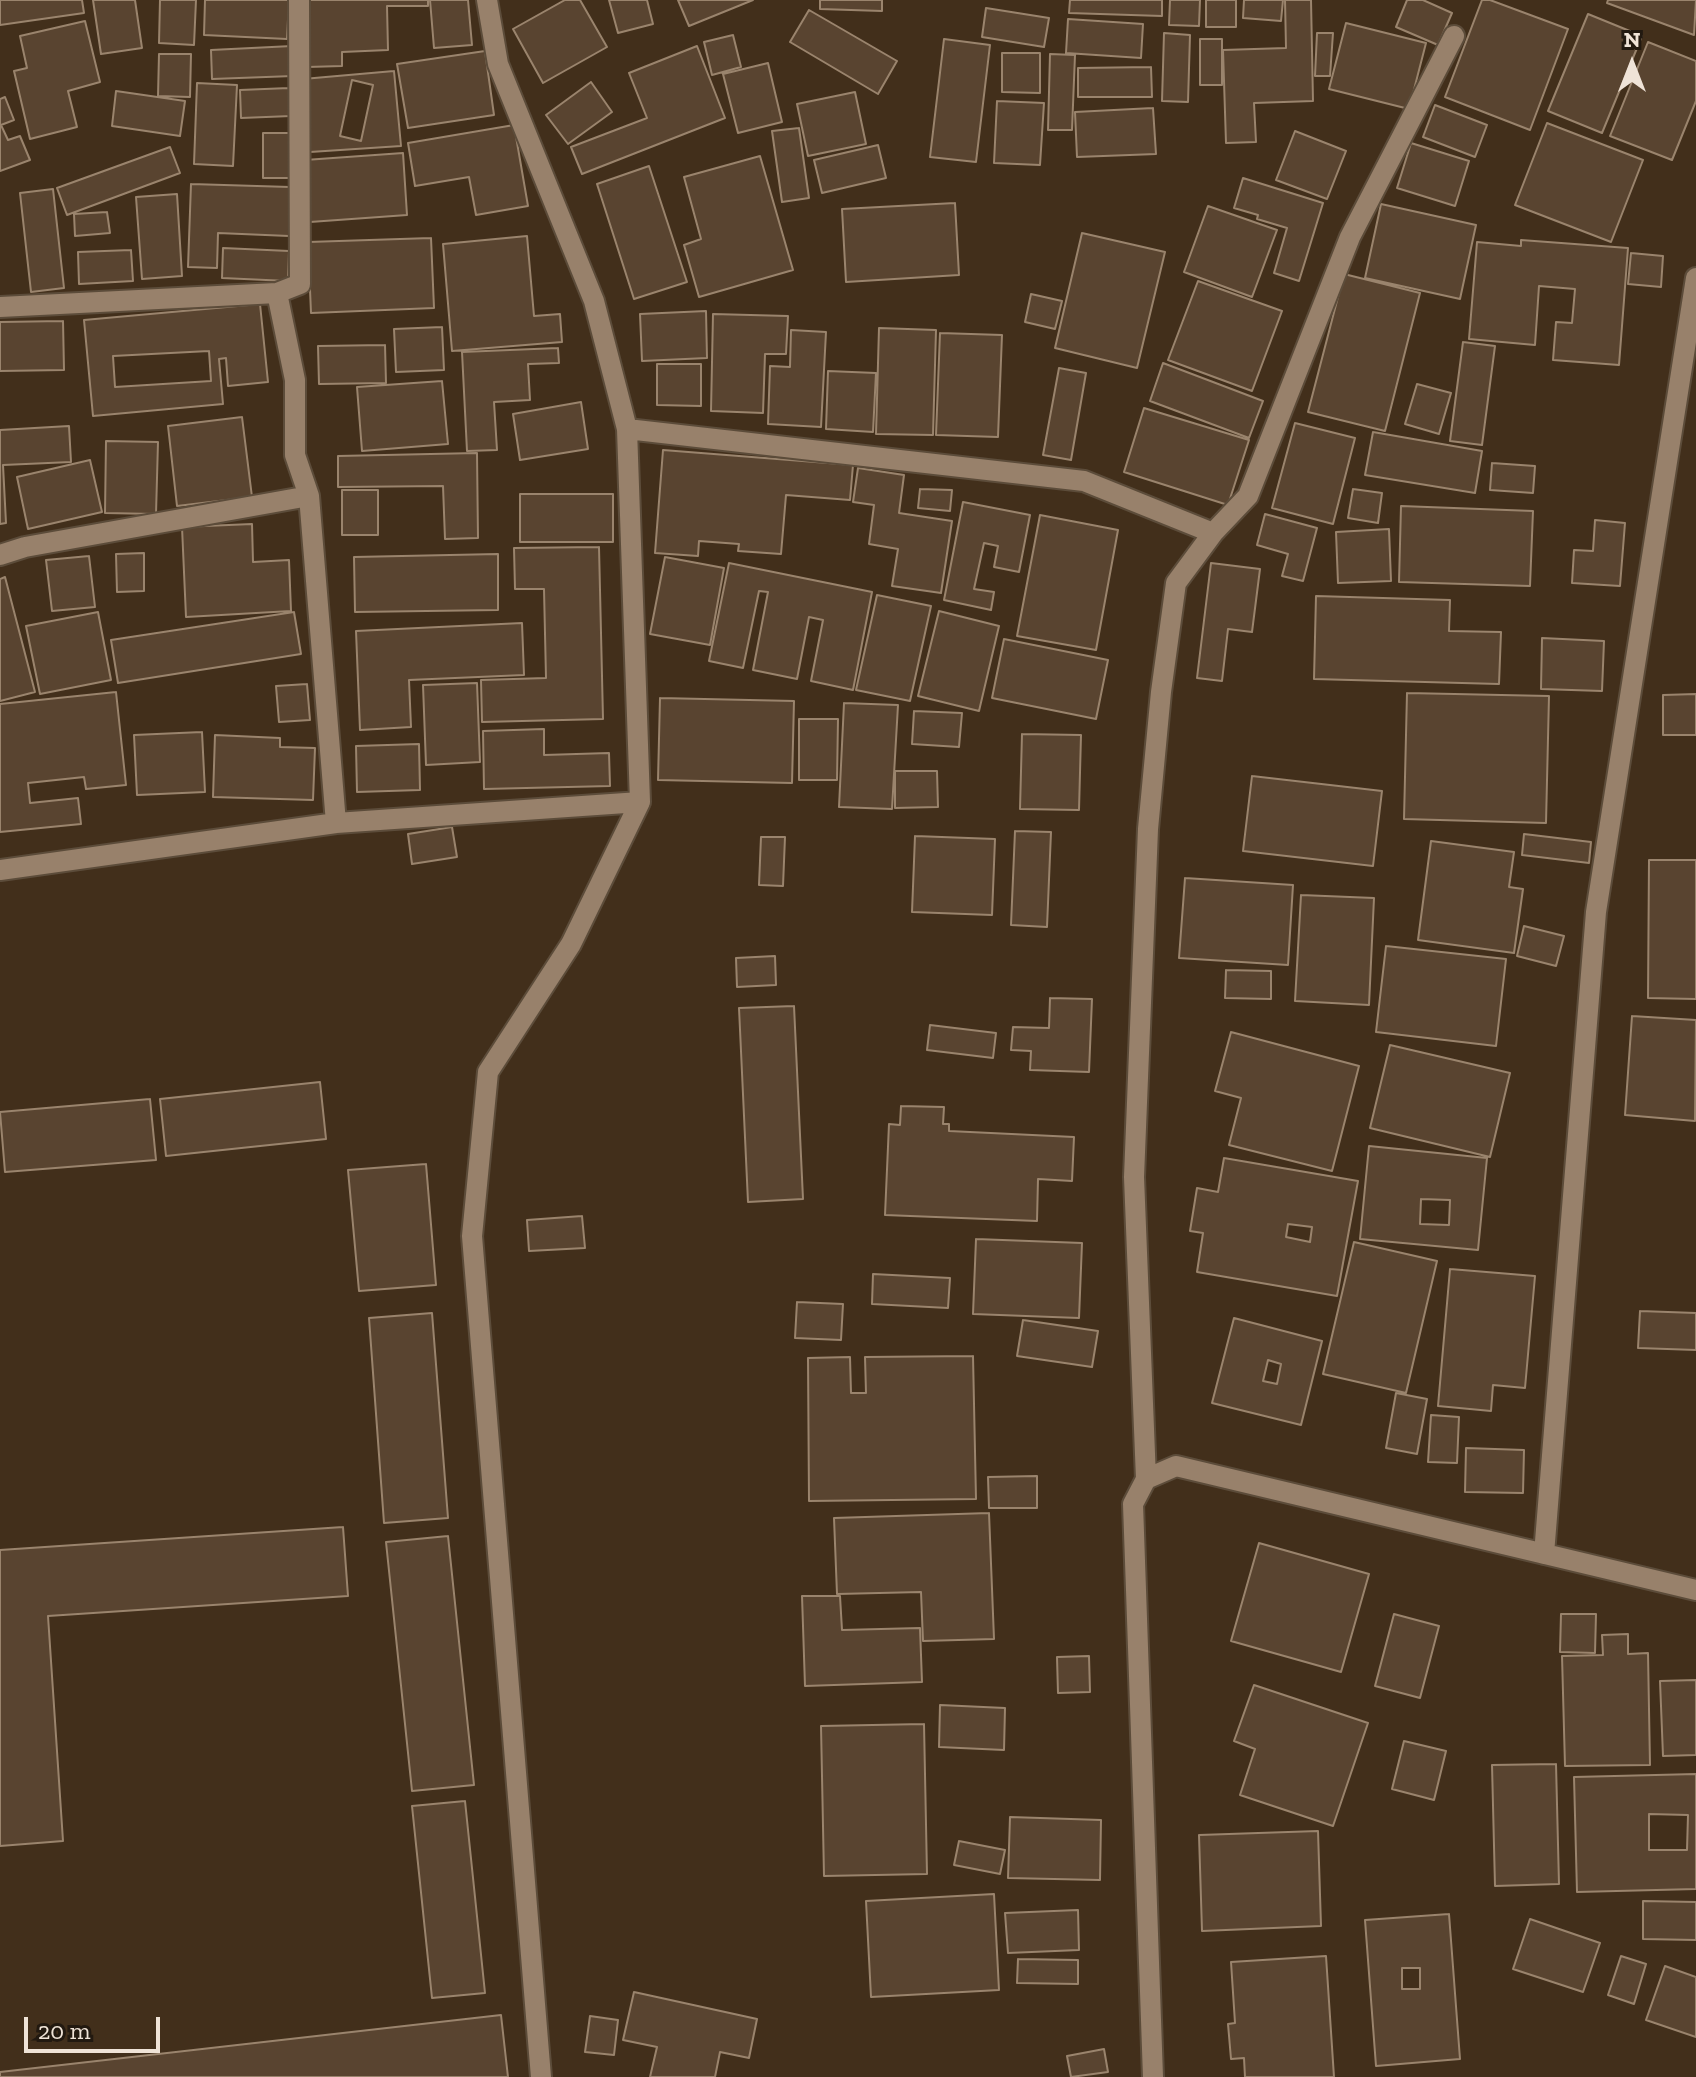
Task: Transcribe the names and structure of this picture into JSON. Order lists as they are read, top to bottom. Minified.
{"scale_bar":"20 m","north":"top"}
